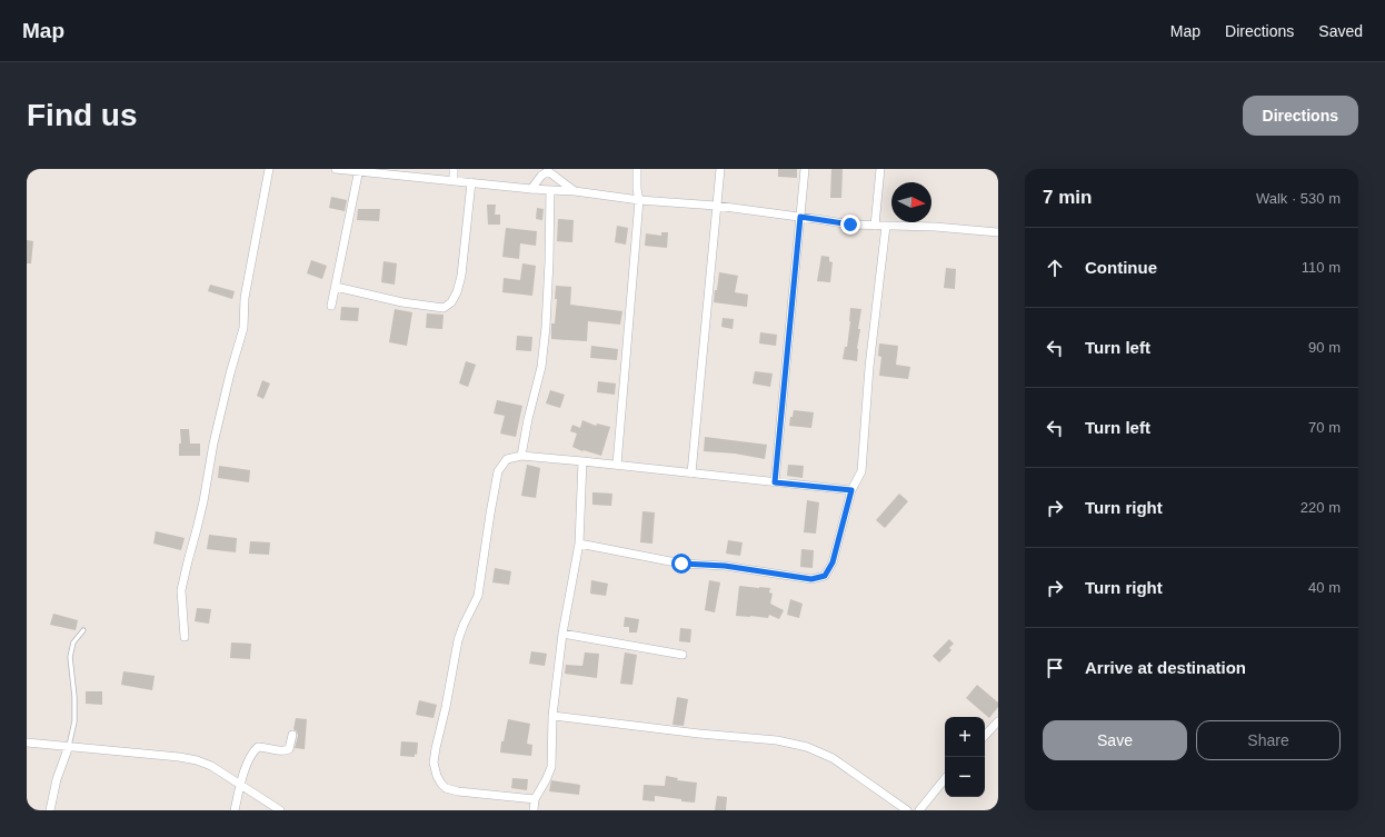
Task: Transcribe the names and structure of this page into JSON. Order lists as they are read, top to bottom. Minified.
{"north":"right","page":{"header":"Map","nav":["Map","Directions","Saved"],"buttons":["Directions",["Save","Share"]],"title":"Find us","heading":["7 min","Walk · 530 m"],"list":[["Continue","110 m"],["Turn left","90 m"],["Turn left","70 m"],["Turn right","220 m"],["Turn right","40 m"],"Arrive at destination"],"map_buttons":["+","−"]}}
